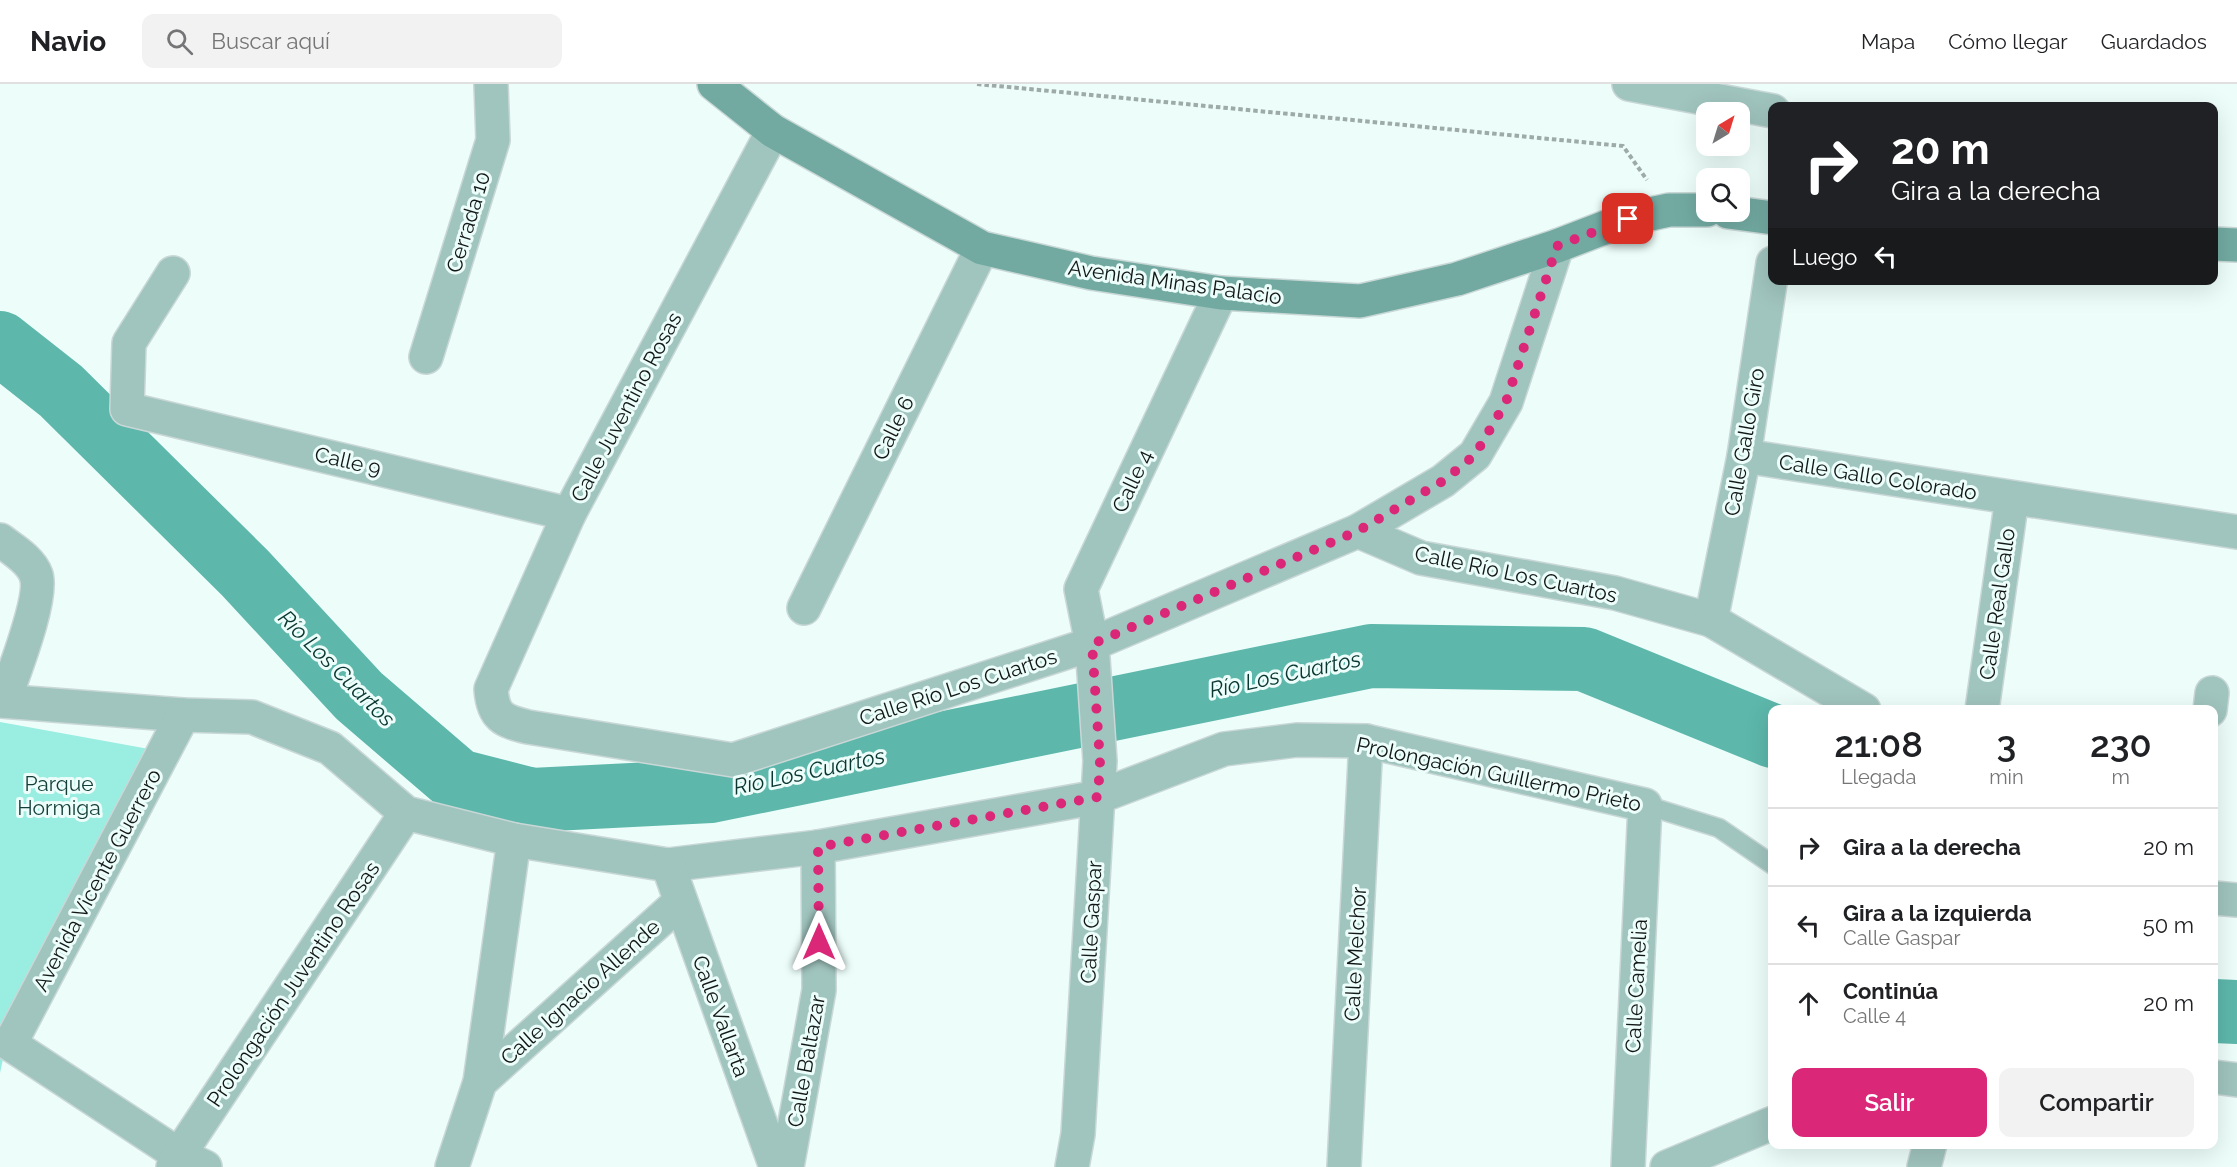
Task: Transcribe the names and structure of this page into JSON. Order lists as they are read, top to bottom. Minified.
{"streets":{"main road":["Avenida Minas Palacio"],"street":["Cerrada 10","Calle Juventino Rosas","Calle 6","Calle Gallo Giro","Calle 9","Calle Gallo Colorado","Calle 4","Calle Río Los Cuartos","Calle Real Gallo","Prolongación Guillermo Prieto","Avenida Vicente Guerrero","Calle Gaspar","Calle Melchor","Prolongación Juventino Rosas","Calle Camelia","Calle Ignacio Allende","Calle Vallarta","Calle Baltazar"]},"crossings":[["Avenida Minas Palacio","Calle Juventino Rosas"],["Avenida Minas Palacio","Calle 6"],["Avenida Minas Palacio","Calle 4"],["Calle Juventino Rosas","Calle 9"],["Calle Juventino Rosas","Calle Río Los Cuartos"],["Calle Gallo Giro","Calle Gallo Colorado"],["Calle Gallo Giro","Calle Río Los Cuartos"],["Calle Gallo Colorado","Calle Real Gallo"],["Calle 4","Calle Río Los Cuartos"],["Calle 4","Calle Gaspar"],["Prolongación Guillermo Prieto","Avenida Vicente Guerrero"],["Prolongación Guillermo Prieto","Calle Gaspar"],["Prolongación Guillermo Prieto","Calle Melchor"],["Prolongación Guillermo Prieto","Prolongación Juventino Rosas"],["Prolongación Guillermo Prieto","Calle Camelia"],["Prolongación Guillermo Prieto","Calle Ignacio Allende"],["Prolongación Guillermo Prieto","Calle Vallarta"],["Prolongación Guillermo Prieto","Calle Baltazar"],["Avenida Vicente Guerrero","Prolongación Juventino Rosas"],["Calle Ignacio Allende","Calle Vallarta"]],"water":["Río Los Cuartos"],"parks":["Parque Hormiga"],"north":"top right","page":{"header":"Navio","search":"Buscar aquí","nav":["Mapa","Cómo llegar","Guardados"],"turn":["20 m","Gira a la derecha"],"then":"Luego","eta":["21:08","Llegada","3","min","230","m"],"list":[{"name":"Gira a la derecha","value":"20 m"},{"name":"Gira a la izquierda","note":"Calle Gaspar","value":"50 m"},{"name":"Continúa","note":"Calle 4","value":"20 m"}],"buttons":["Salir","Compartir"]}}
